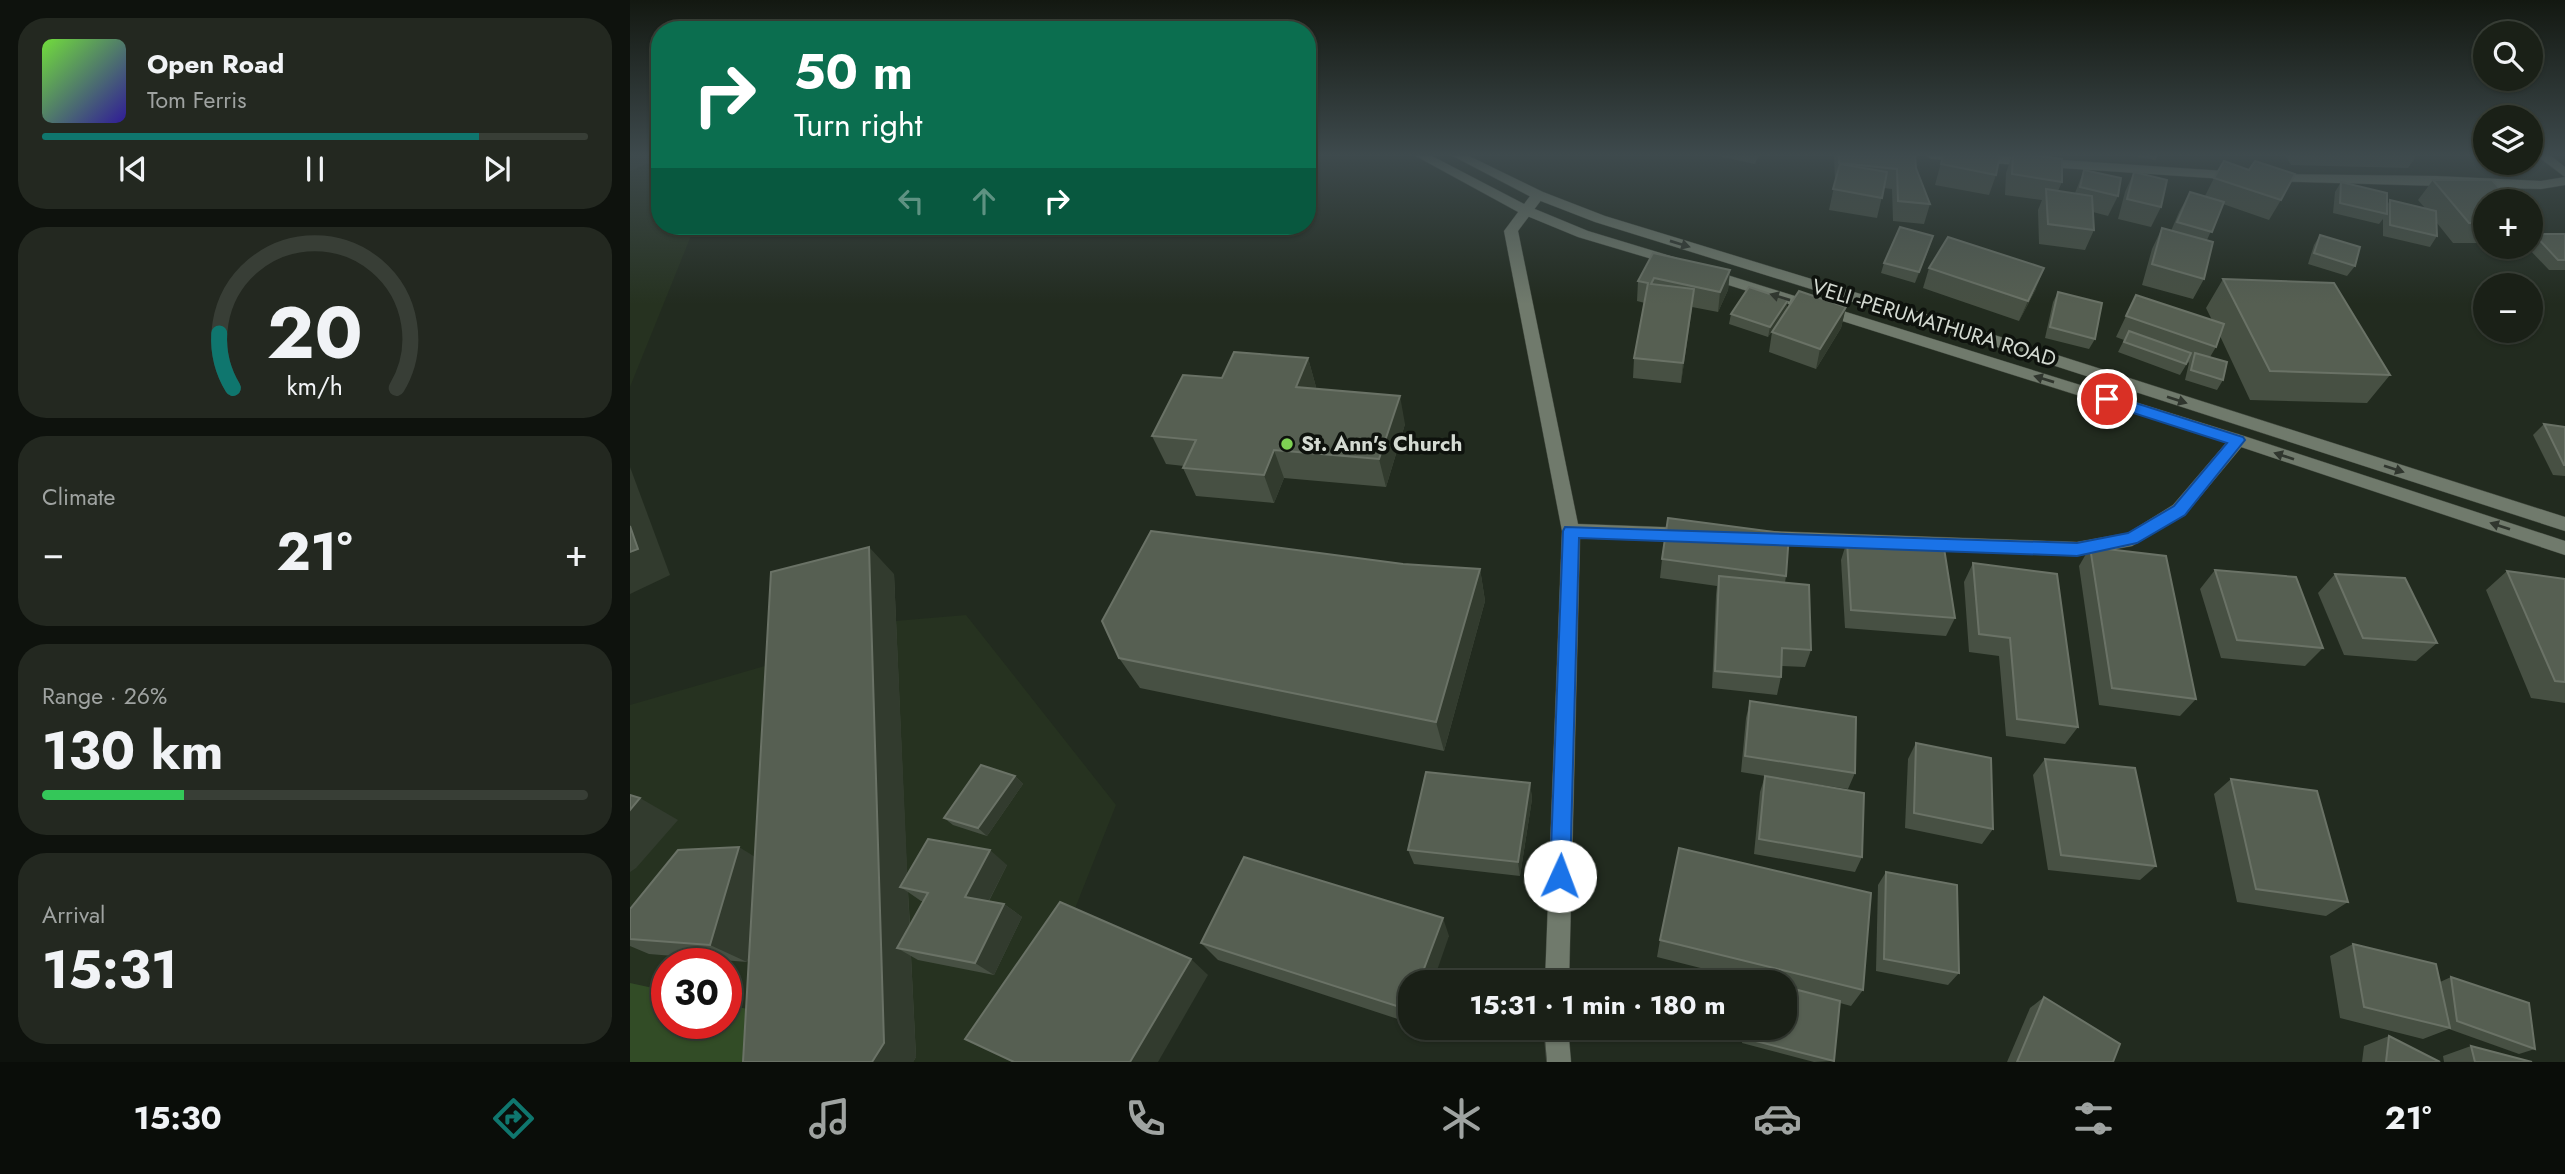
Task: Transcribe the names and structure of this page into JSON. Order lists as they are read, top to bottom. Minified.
{"streets":{"main road":["VELI -PERUMATHURA ROAD"]},"places":["St. Ann's Church"],"page":{"map_buttons":["+","−"],"turn":["50 m","Turn right"],"song":["Open Road","Tom Ferris"],"tile":["Climate",["Range · 26%","130 km"],["Arrival","15:31"]],"heat":["−","21°","+"],"limit":"30","trip":"15:31 · 1 min · 180 m","tabs":["15:30","21°"],"gauge":["20","km/h"]}}
